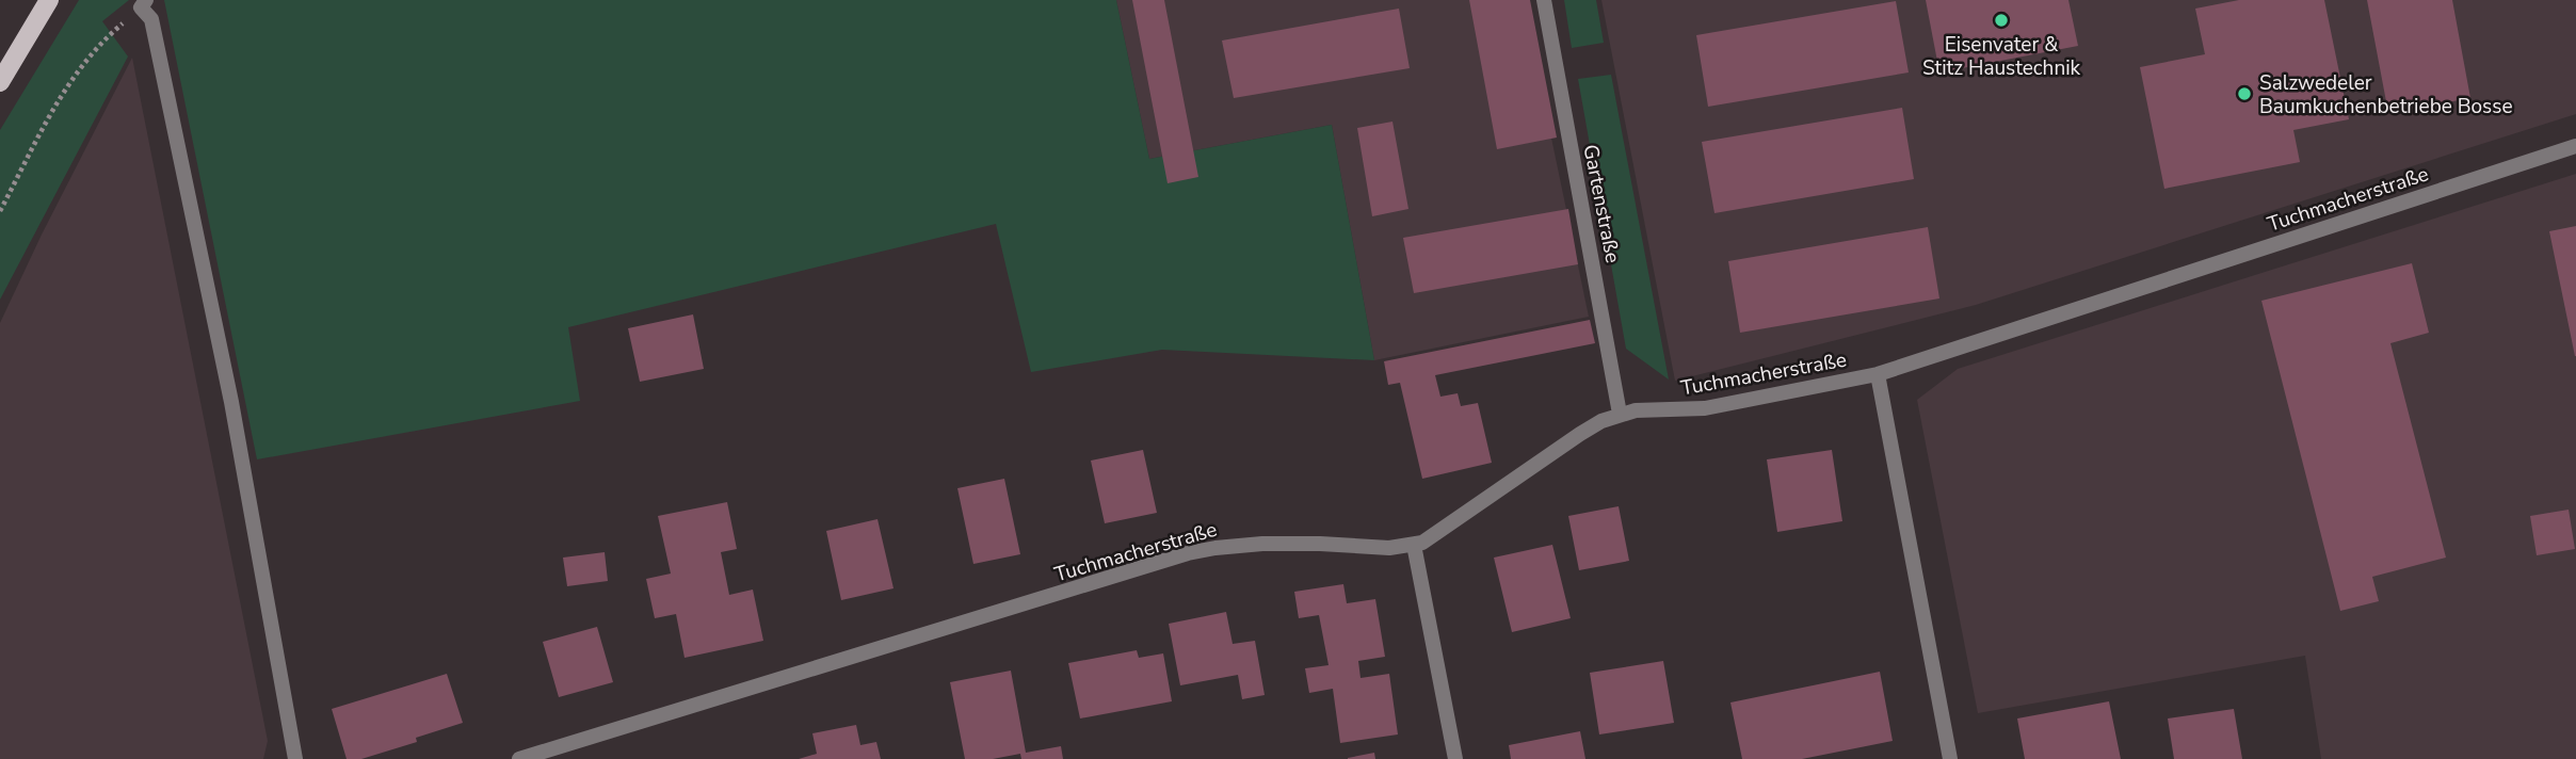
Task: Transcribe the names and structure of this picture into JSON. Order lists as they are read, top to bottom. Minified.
{"streets":{"street":["Tuchmacherstraße","Gartenstraße"]},"crossings":[["Tuchmacherstraße","Gartenstraße"]],"places":["Eisenvater & Stitz Haustechnik","Salzwedeler Baumkuchenbetriebe Bosse"]}
